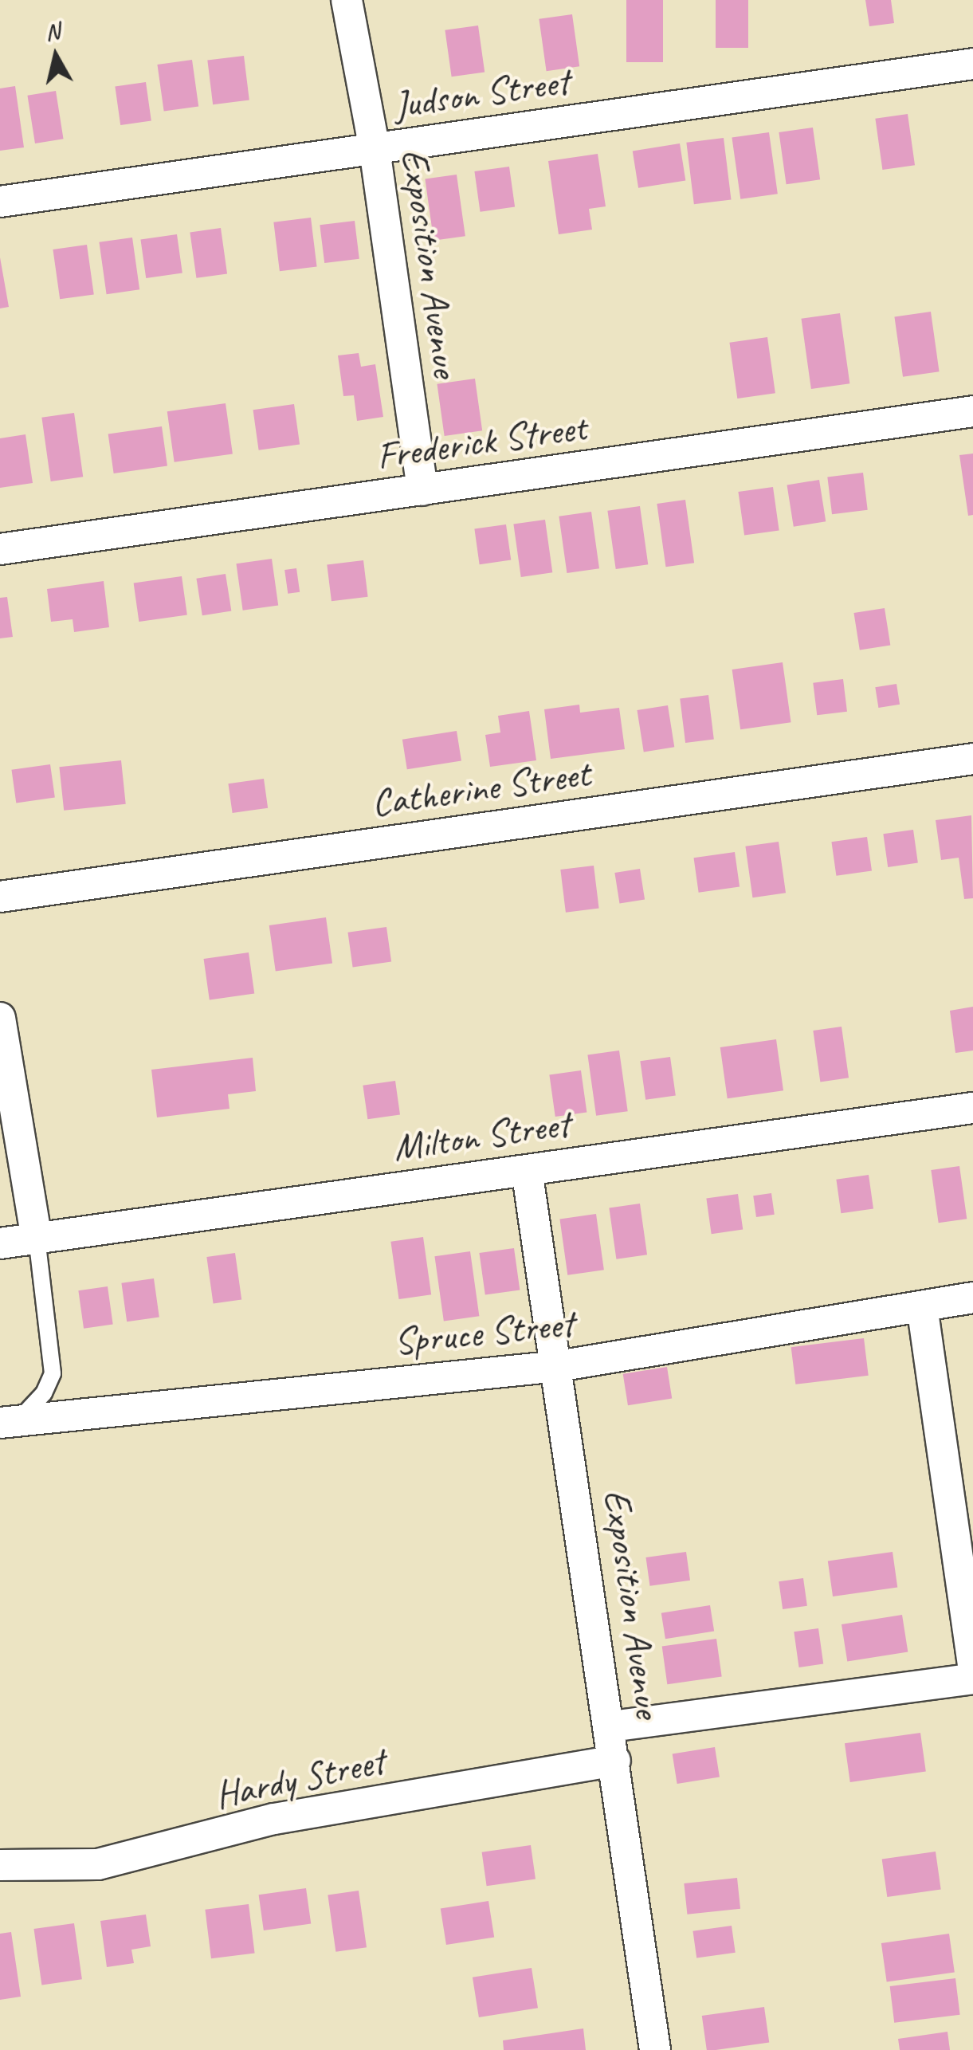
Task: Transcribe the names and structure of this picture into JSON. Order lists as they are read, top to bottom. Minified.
{"streets":{"street":["Judson Street","Exposition Avenue","Frederick Street","Catherine Street","Milton Street","Spruce Street","Hardy Street"]},"crossings":[["Judson Street","Exposition Avenue"],["Exposition Avenue","Frederick Street"],["Exposition Avenue","Milton Street"],["Exposition Avenue","Spruce Street"],["Exposition Avenue","Hardy Street"]],"north":"top"}
